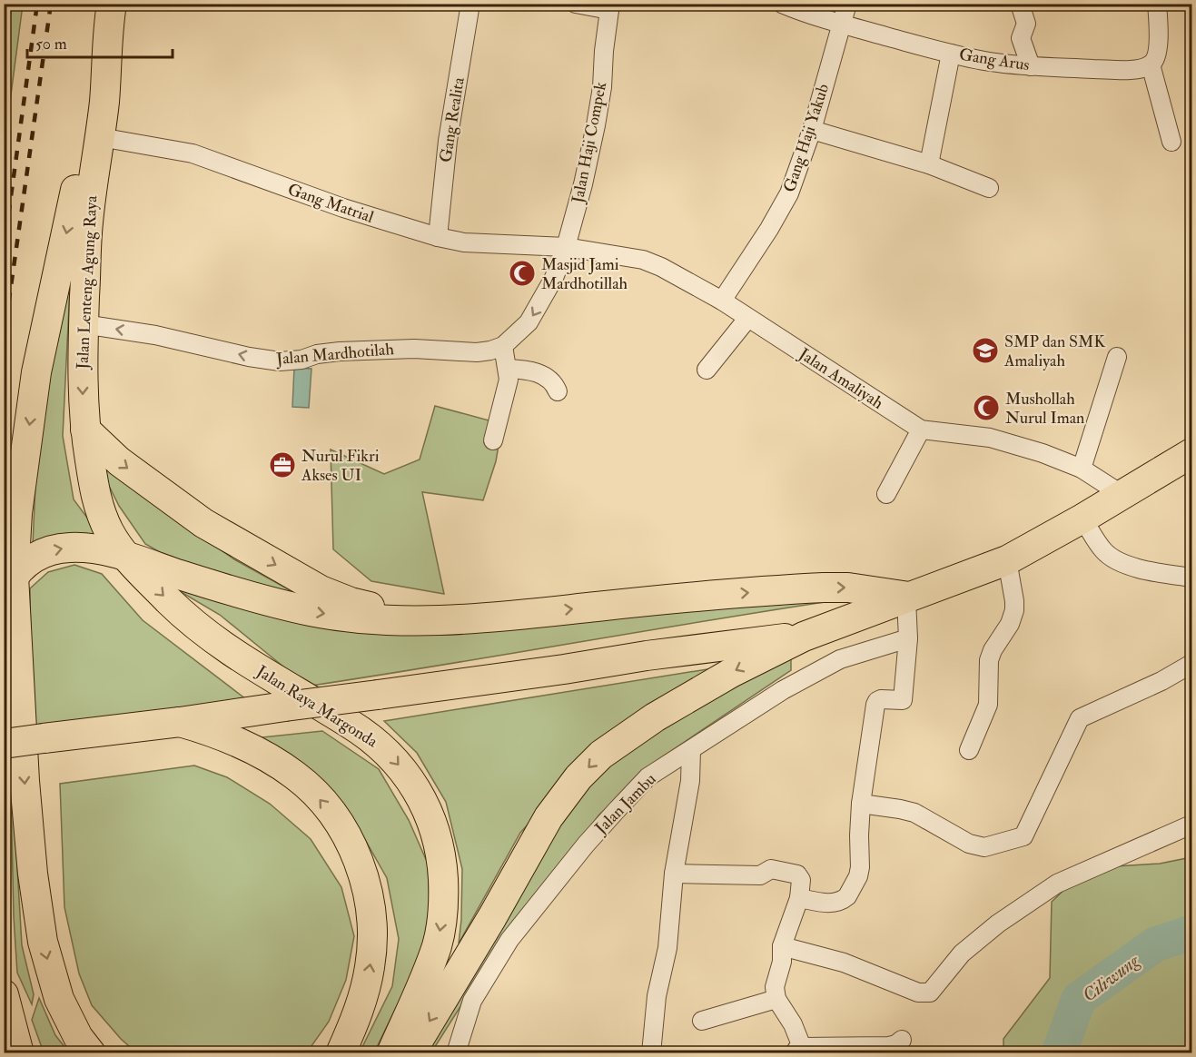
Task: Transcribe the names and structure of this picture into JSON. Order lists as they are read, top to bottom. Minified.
{"streets":{"main road":["Jalan Lenteng Agung Raya","Jalan Raya Margonda"],"street":["Gang Arus","Gang Realita","Gang Haji Yakub","Jalan Haji Compek","Gang Matrial","Jalan Mardhotilah","Jalan Amaliyah","Jalan Jambu"]},"crossings":[["Gang Arus","Gang Haji Yakub"],["Gang Realita","Gang Matrial"],["Gang Haji Yakub","Jalan Amaliyah"],["Jalan Haji Compek","Gang Matrial"],["Jalan Haji Compek","Jalan Amaliyah"],["Gang Matrial","Jalan Lenteng Agung Raya"],["Gang Matrial","Jalan Amaliyah"],["Jalan Lenteng Agung Raya","Jalan Mardhotilah"],["Jalan Lenteng Agung Raya","Jalan Raya Margonda"]],"one_way":["Jalan Mardhotilah","Jalan Raya Margonda"],"water":["Ciliwung"],"places":{"mosque":["Masjid Jami Mardhotillah","Mushollah Nurul Iman"],"school or university":["SMP dan SMK Amaliyah"],"office":["Nurul Fikri Akses UI"]},"scale_bar":"50 m"}
